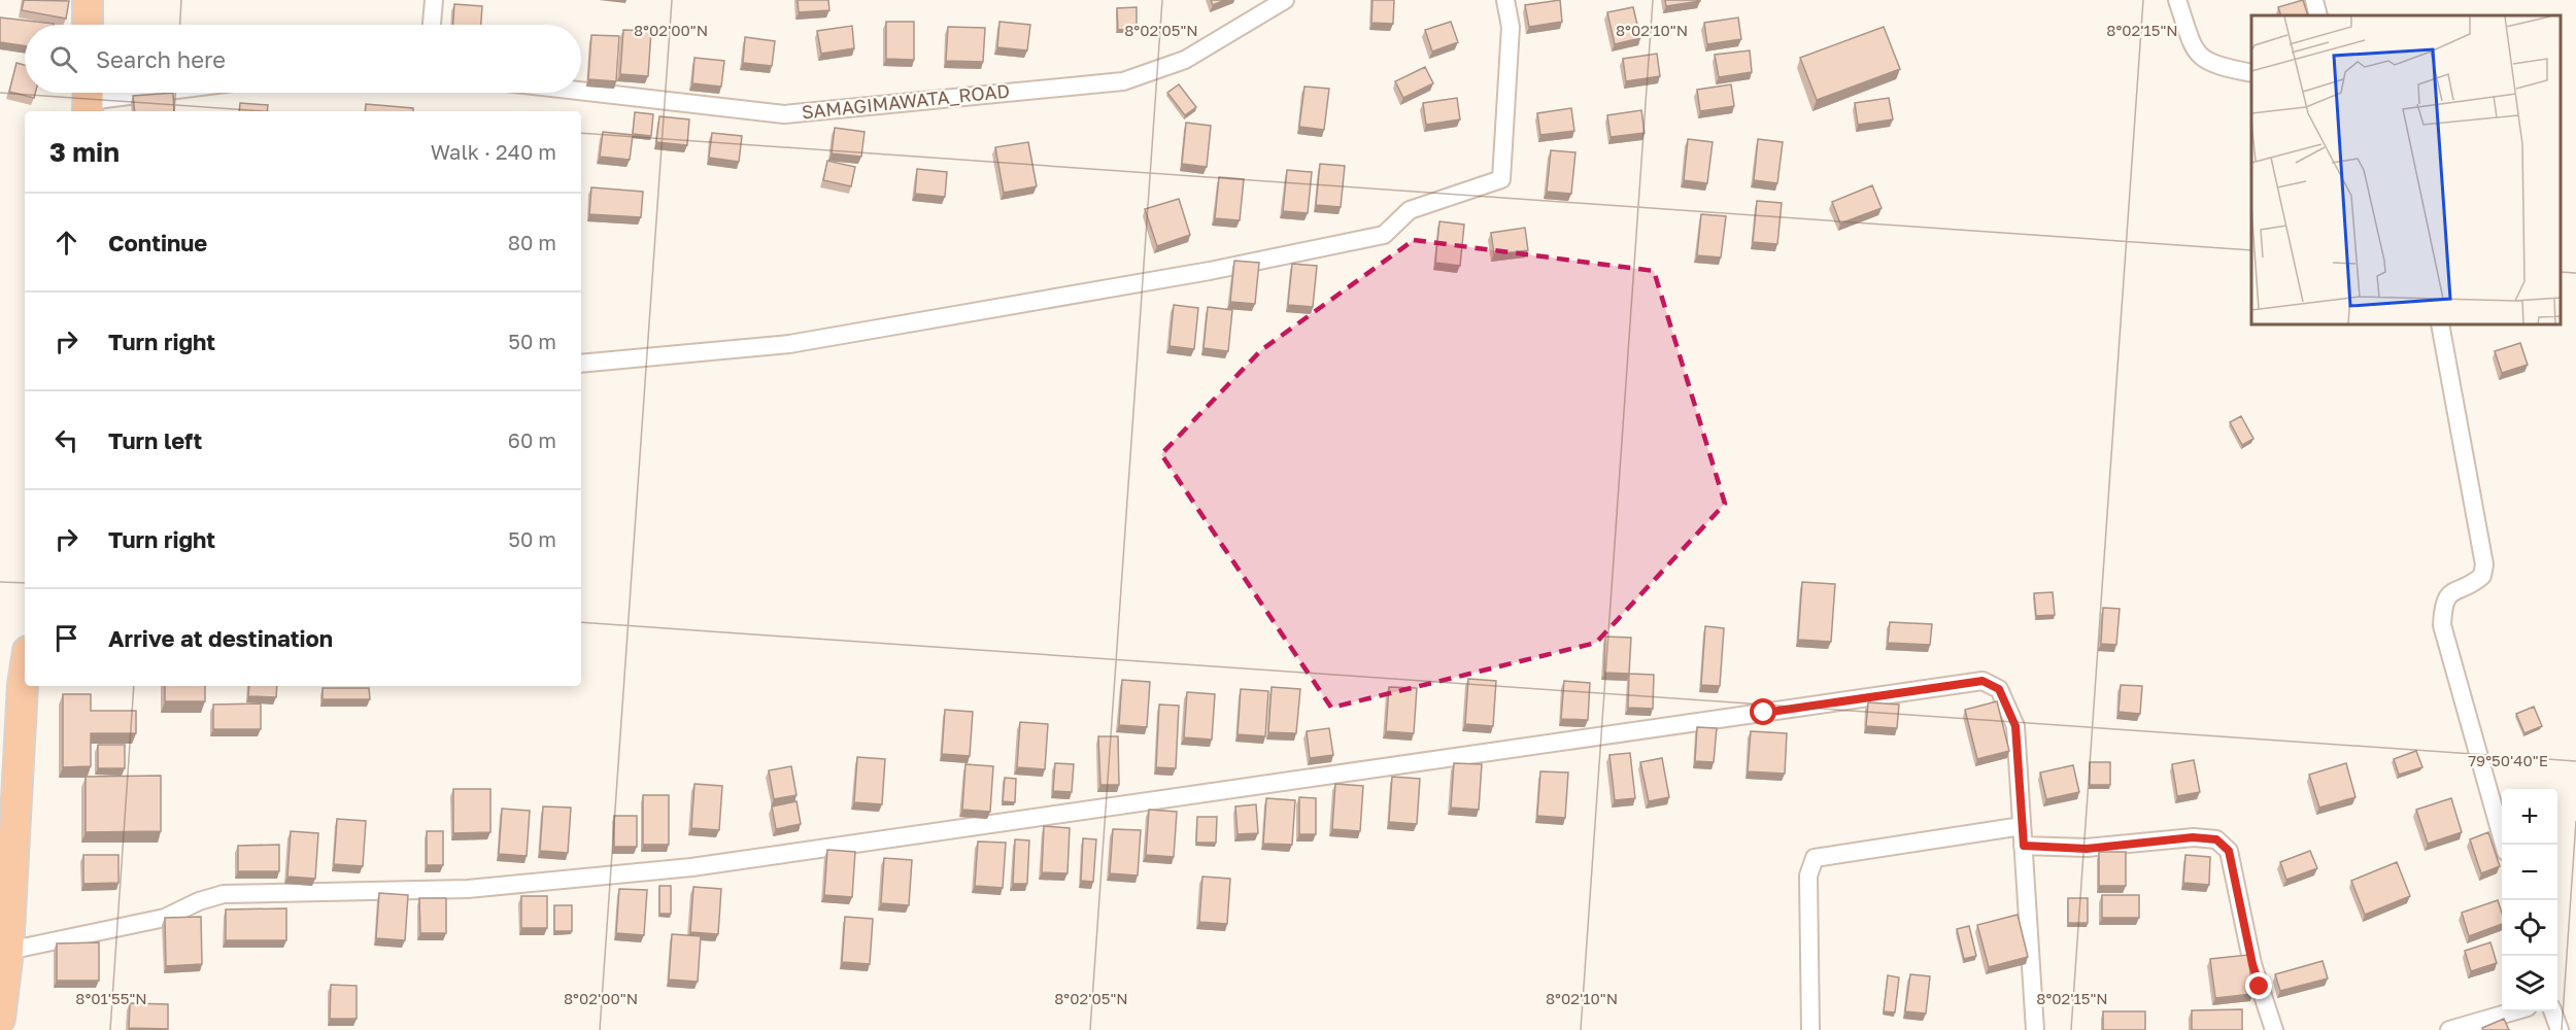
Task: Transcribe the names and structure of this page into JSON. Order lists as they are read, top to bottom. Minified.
{"streets":{"street":["SAMAGIMAWATA_ROAD"]},"page":{"search":"Search here","heading":["3 min","Walk · 240 m"],"list":[["Continue","80 m"],["Turn right","50 m"],["Turn left","60 m"],["Turn right","50 m"],"Arrive at destination"],"map_buttons":["+","−"]},"coordinates":["8°02'00\"N","8°02'05\"N","8°02'10\"N","8°02'15\"N","79°50'40\"E","8°01'55\"N"]}
